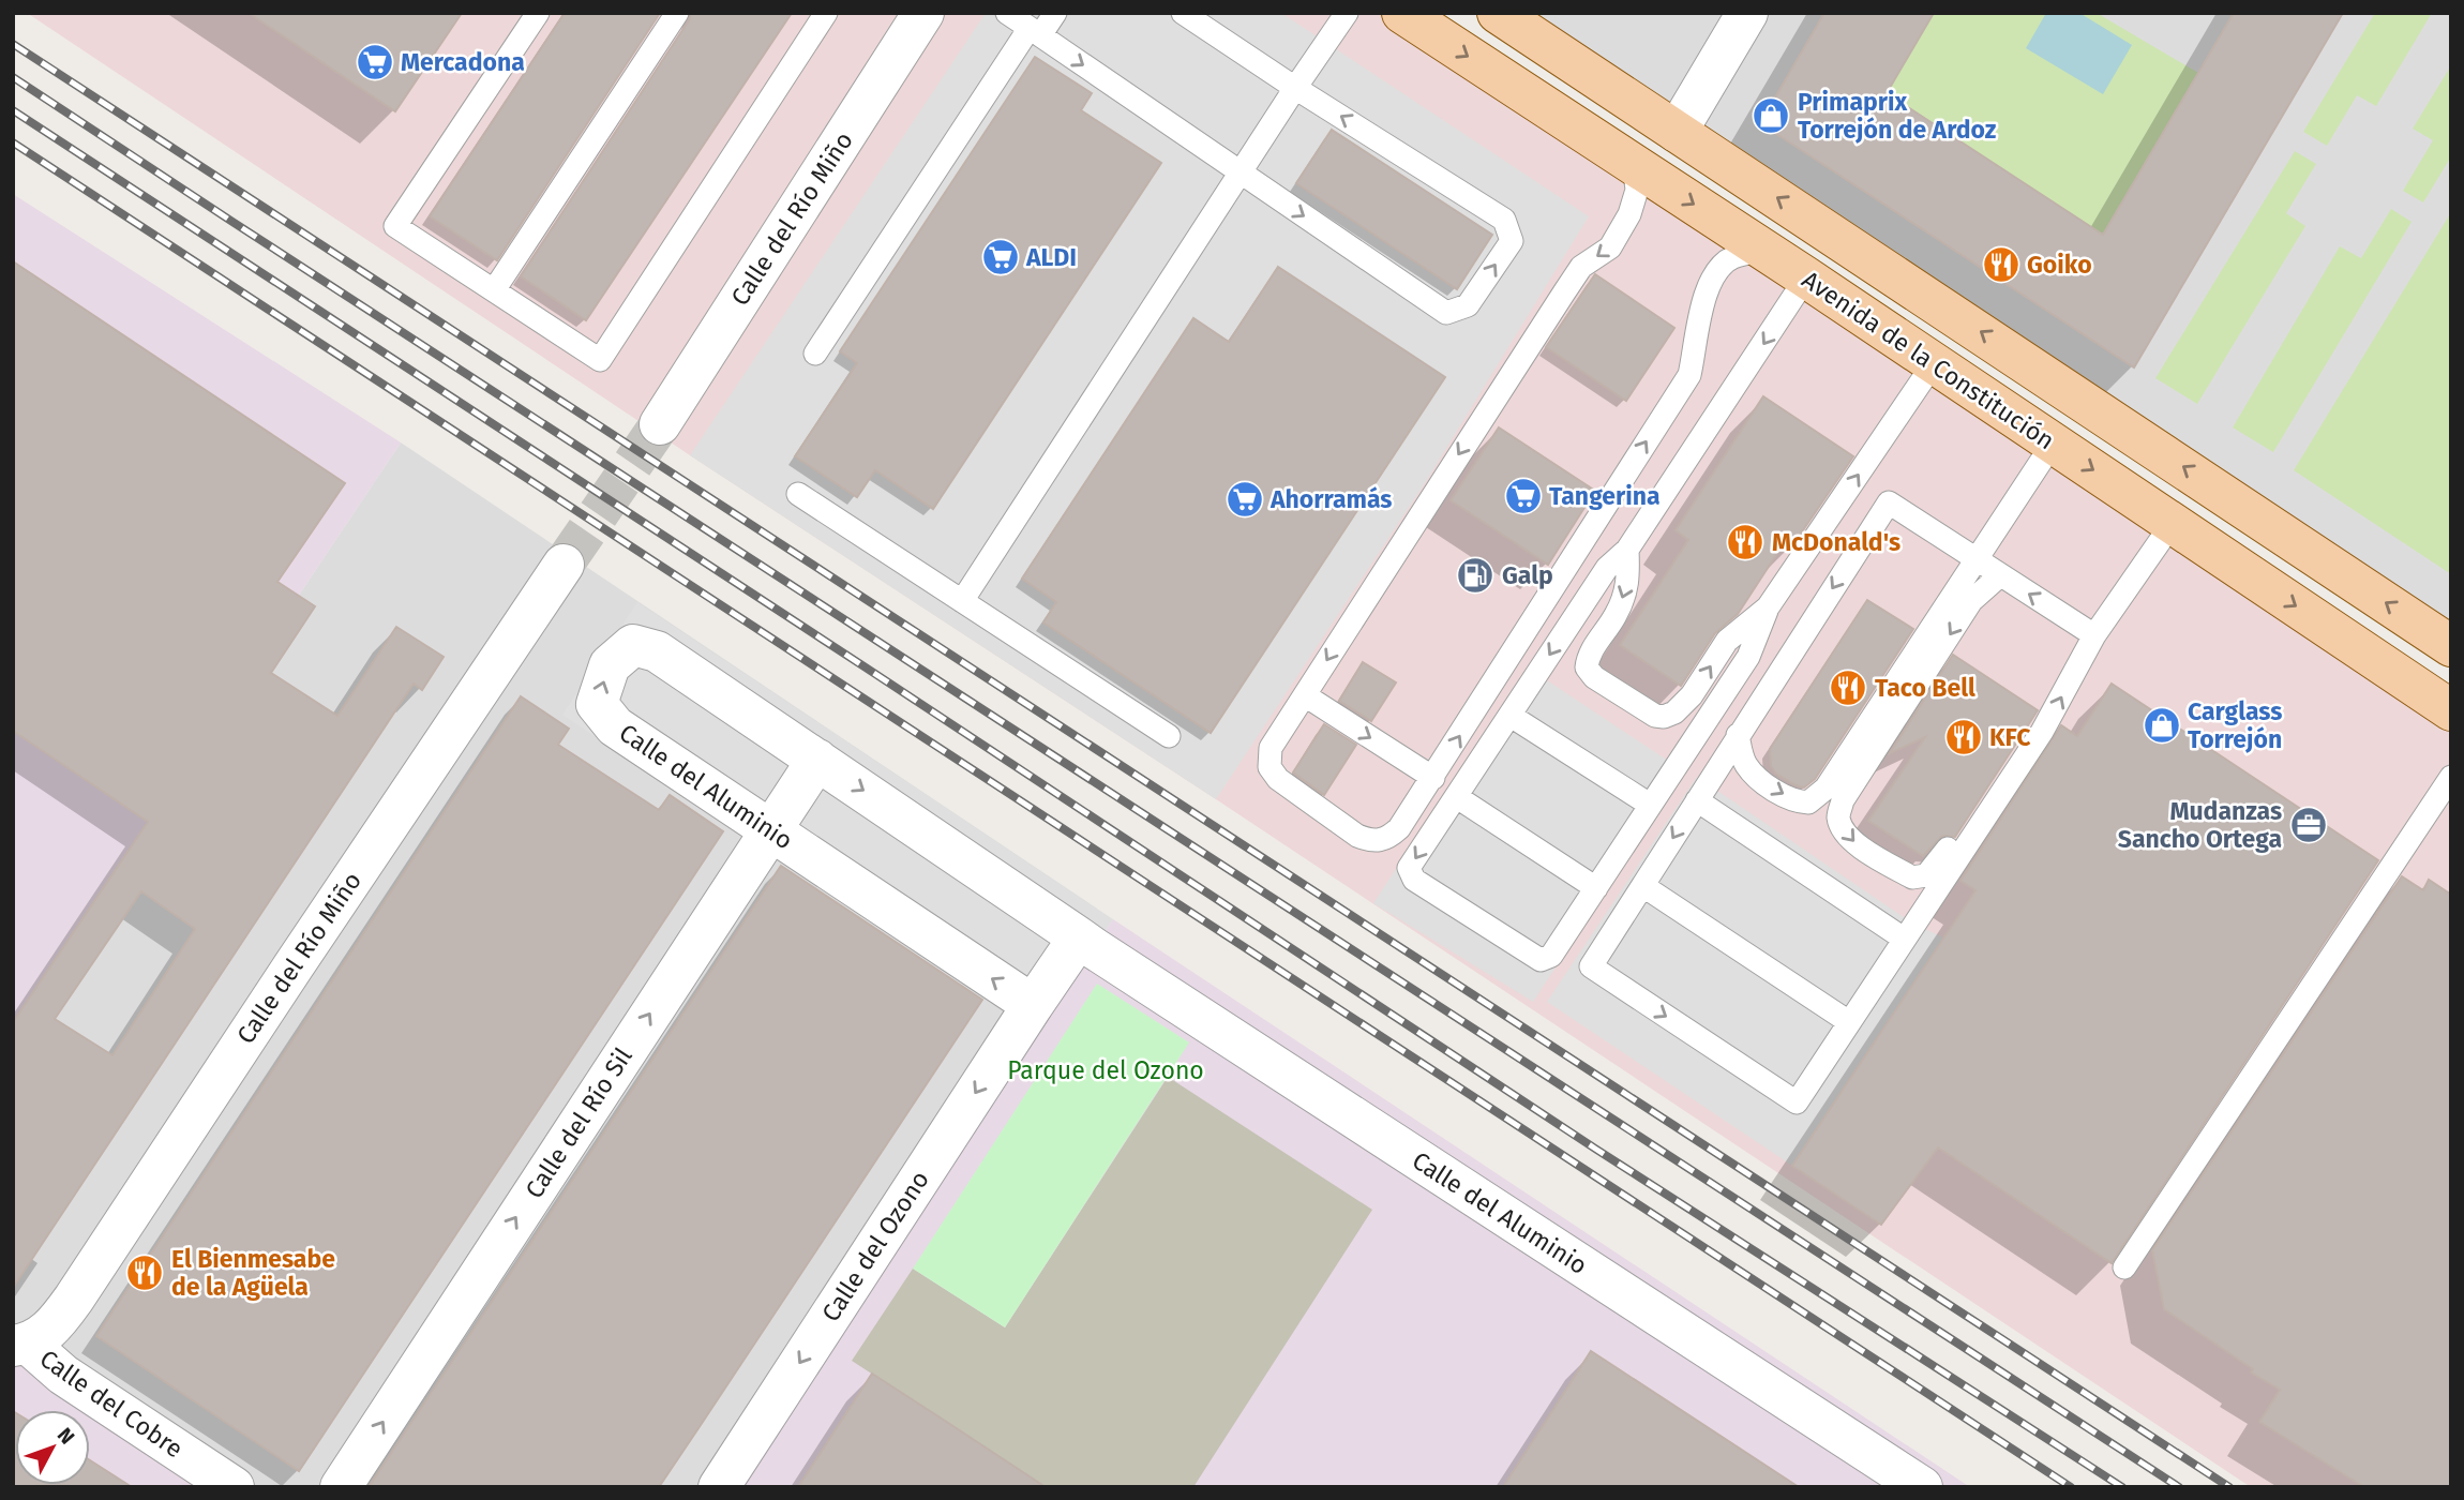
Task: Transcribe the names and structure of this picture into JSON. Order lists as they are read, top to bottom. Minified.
{"streets":{"main road":["Avenida de la Constitución"],"street":["Calle del Río Miño","Calle del Aluminio","Calle del Río Sil","Calle del Ozono","Calle del Cobre"]},"crossings":[["Calle del Río Miño","Calle del Cobre"],["Calle del Aluminio","Calle del Río Sil"],["Calle del Aluminio","Calle del Ozono"]],"one_way":["Calle del Río Sil","Calle del Ozono"],"parks":["Parque del Ozono"],"places":{"supermarket":["Mercadona","ALDI","Tangerina","Ahorramás"],"shop":["Primaprix Torrejón de Ardoz","Carglass Torrejón"],"restaurant":["Goiko","McDonald's","Taco Bell","KFC","El Bienmesabe de la Agüela"],"fuel station":["Galp"],"office":["Mudanzas Sancho Ortega"]},"north":"top right"}
